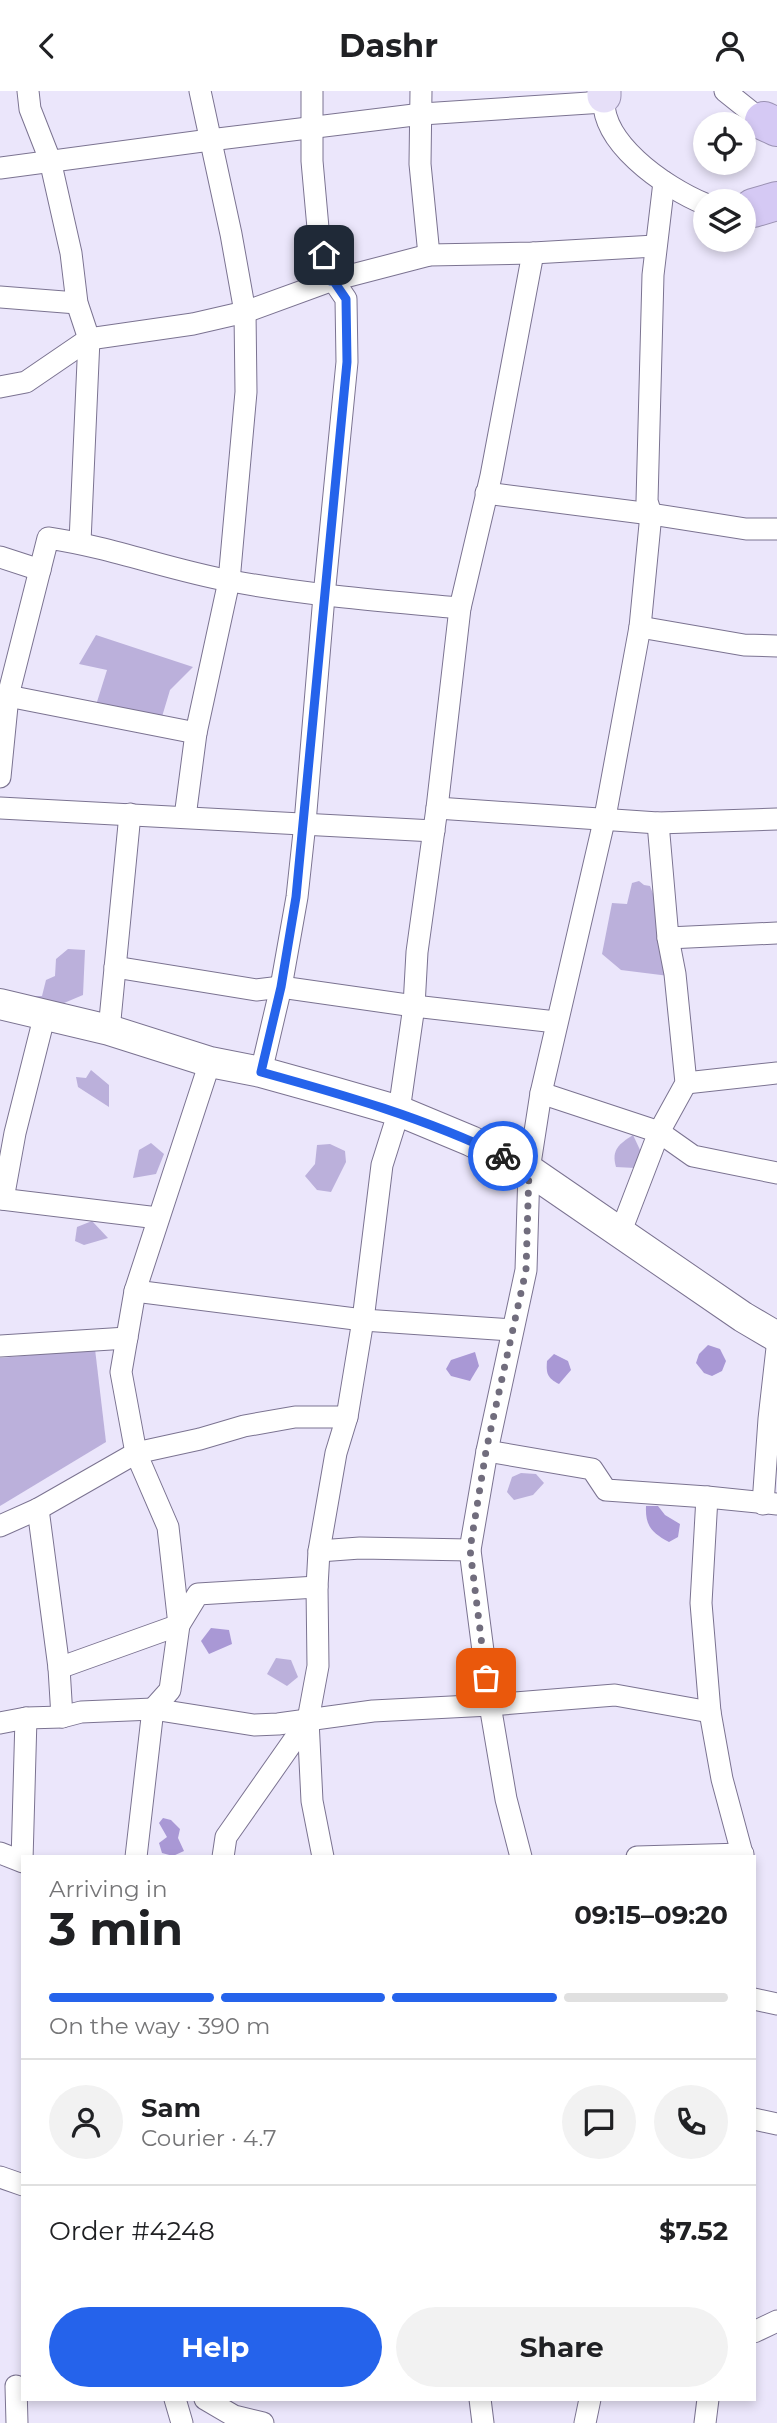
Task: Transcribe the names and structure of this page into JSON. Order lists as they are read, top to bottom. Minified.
{"page":{"header":"Dashr","heading":["3 min","Arriving in","09:15–09:20"],"panel":["Sam","Courier · 4.7","Order #4248","$7.52"],"bar":"On the way · 390 m","buttons":["Help","Share"]}}
